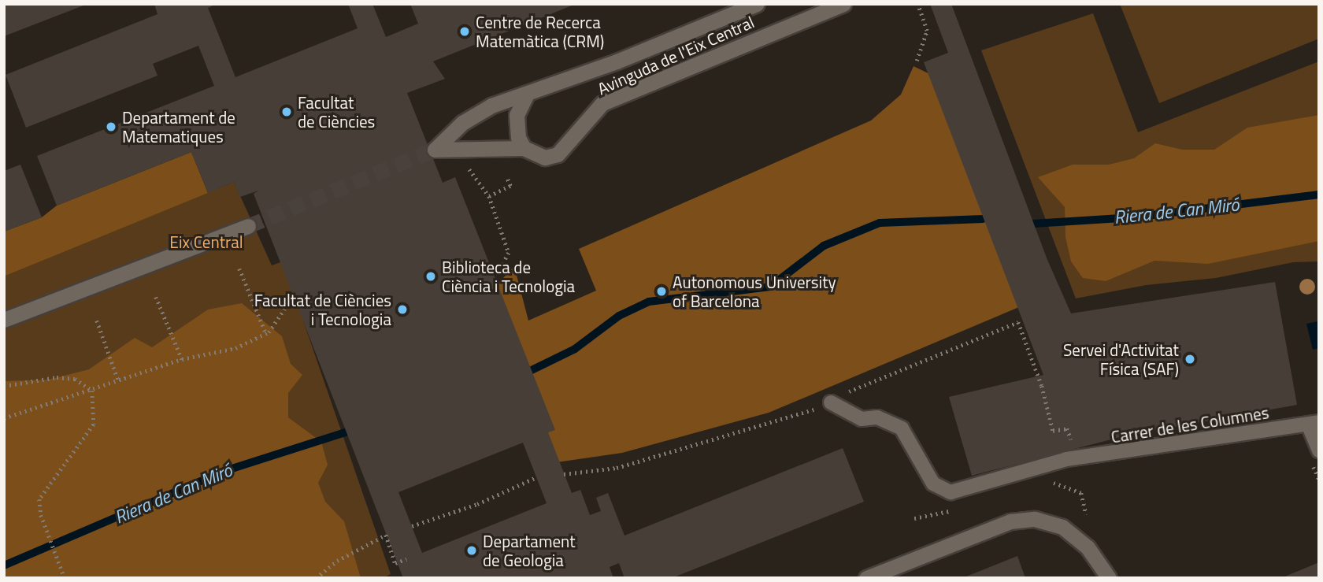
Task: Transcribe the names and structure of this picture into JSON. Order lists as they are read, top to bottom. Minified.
{"streets":{"street":["Avinguda de l'Eix Central"],"lane":["Carrer de les Columnes"]},"water":["Riera de Can Miró"],"parks":["Eix Central"],"places":["Centre de Recerca Matemàtica (CRM)","Facultat de Ciències","Departament de Matematiques","Biblioteca de Ciència i Tecnologia","Autonomous University of Barcelona","Facultat de Ciències i Tecnologia","Servei d'Activitat Física (SAF)","Departament de Geologia"]}
